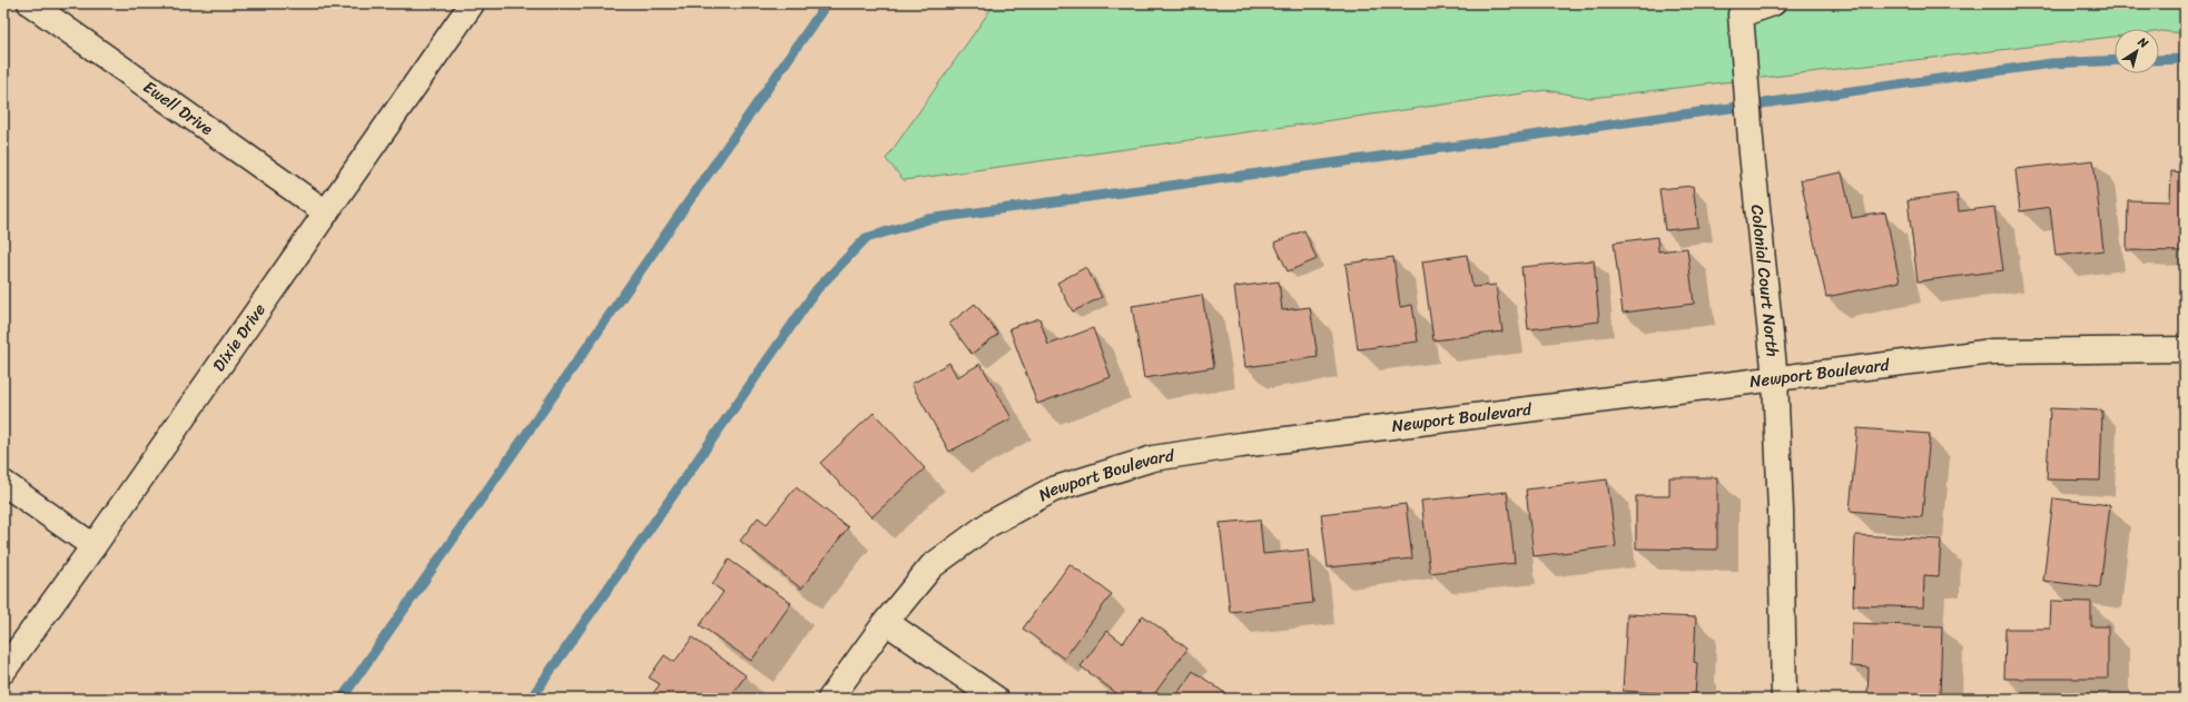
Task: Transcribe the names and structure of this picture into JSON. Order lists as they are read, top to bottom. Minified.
{"streets":{"street":["Ewell Drive","Colonial Court North","Dixie Drive","Newport Boulevard"]},"crossings":[["Ewell Drive","Dixie Drive"],["Colonial Court North","Newport Boulevard"]],"north":"top right"}
